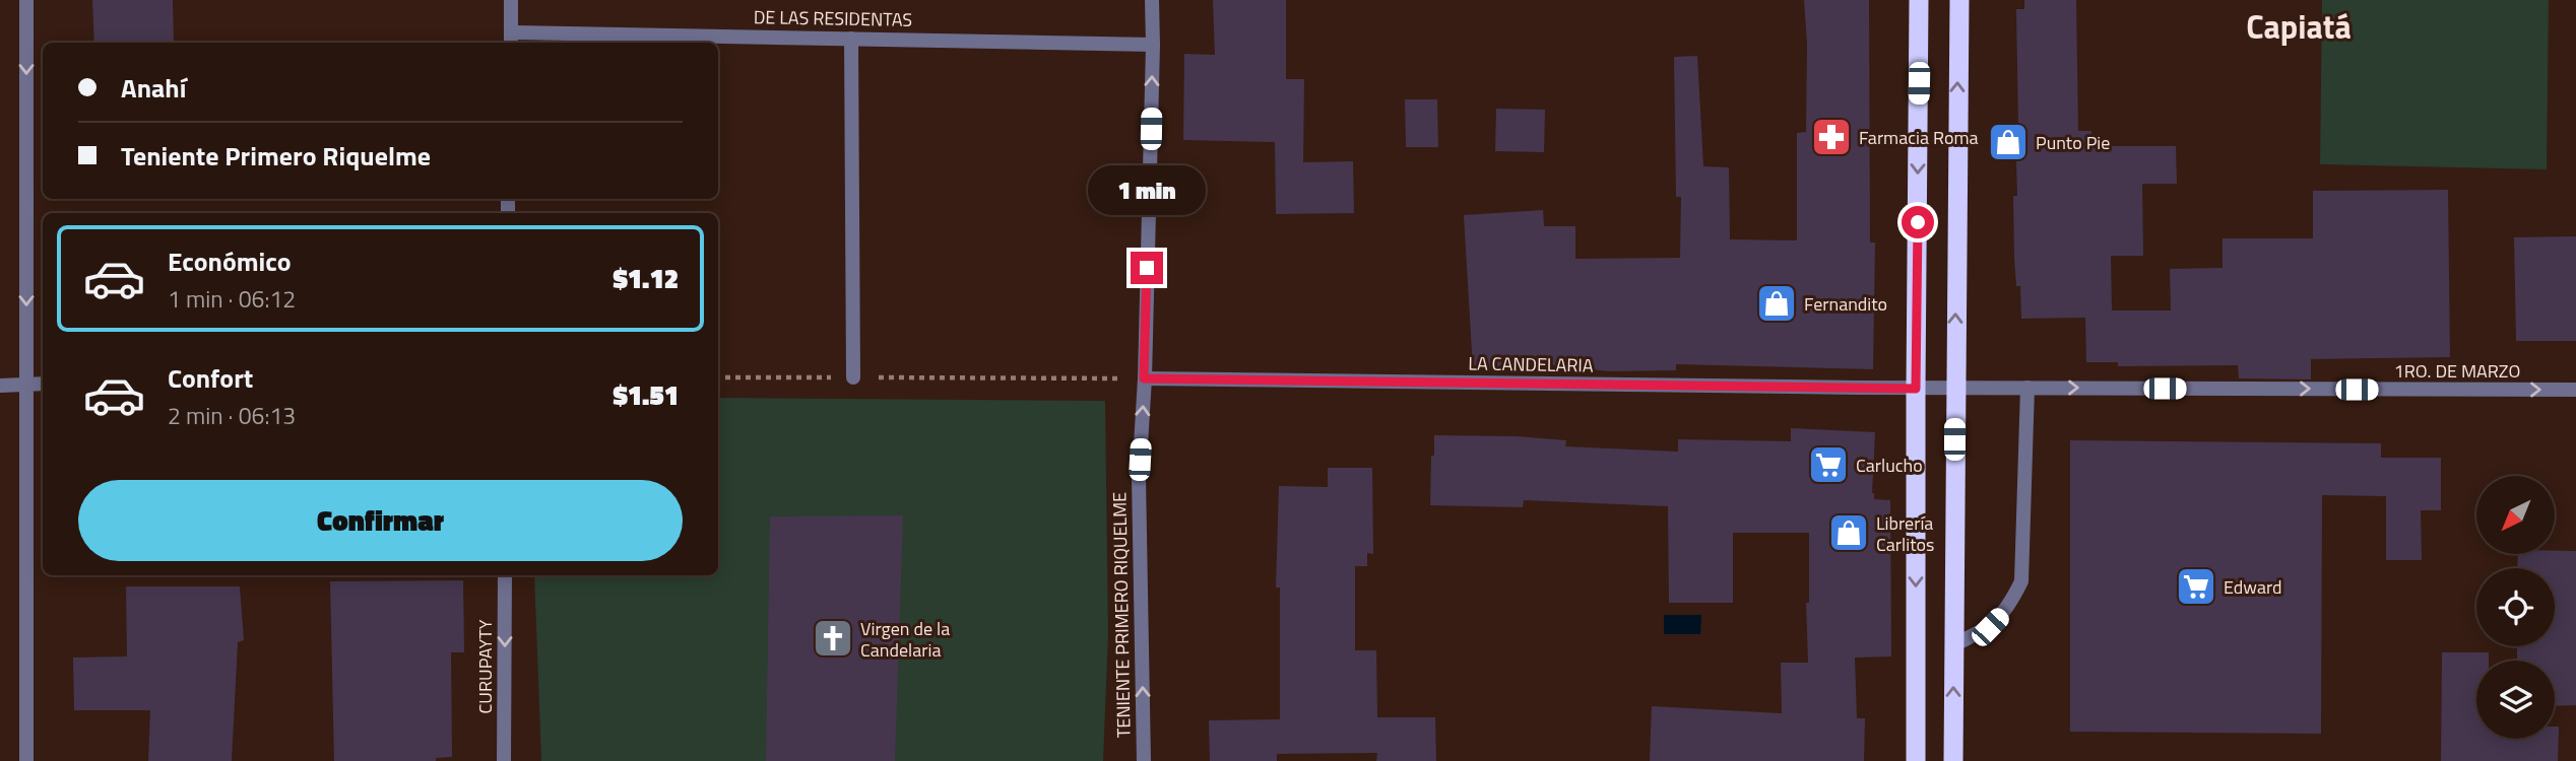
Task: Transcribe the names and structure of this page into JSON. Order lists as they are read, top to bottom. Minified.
{"streets":{"street":["DE LAS RESIDENTAS","LA CANDELARIA","1RO. DE MARZO","TENIENTE PRIMERO RIQUELME","CURUPAYTY"]},"crossings":[["DE LAS RESIDENTAS","TENIENTE PRIMERO RIQUELME"],["LA CANDELARIA","1RO. DE MARZO"],["LA CANDELARIA","TENIENTE PRIMERO RIQUELME"]],"one_way":["1RO. DE MARZO","TENIENTE PRIMERO RIQUELME","CURUPAYTY"],"districts":["Capiatá"],"places":{"pharmacy":["Farmacia Roma"],"shop":["Punto Pie","Fernandito","Librería Carlitos"],"supermarket":["Carlucho","Edward"],"church":["Virgen de la Candelaria"]},"north":"bottom left","page":{"banner":["Anahí","Teniente Primero Riquelme"],"bubble":"1 min","list":[{"name":"Económico","note":"1 min · 06:12","value":"$1.12"},{"name":"Confort","note":"2 min · 06:13","value":"$1.51"}],"buttons":"Confirmar"}}
